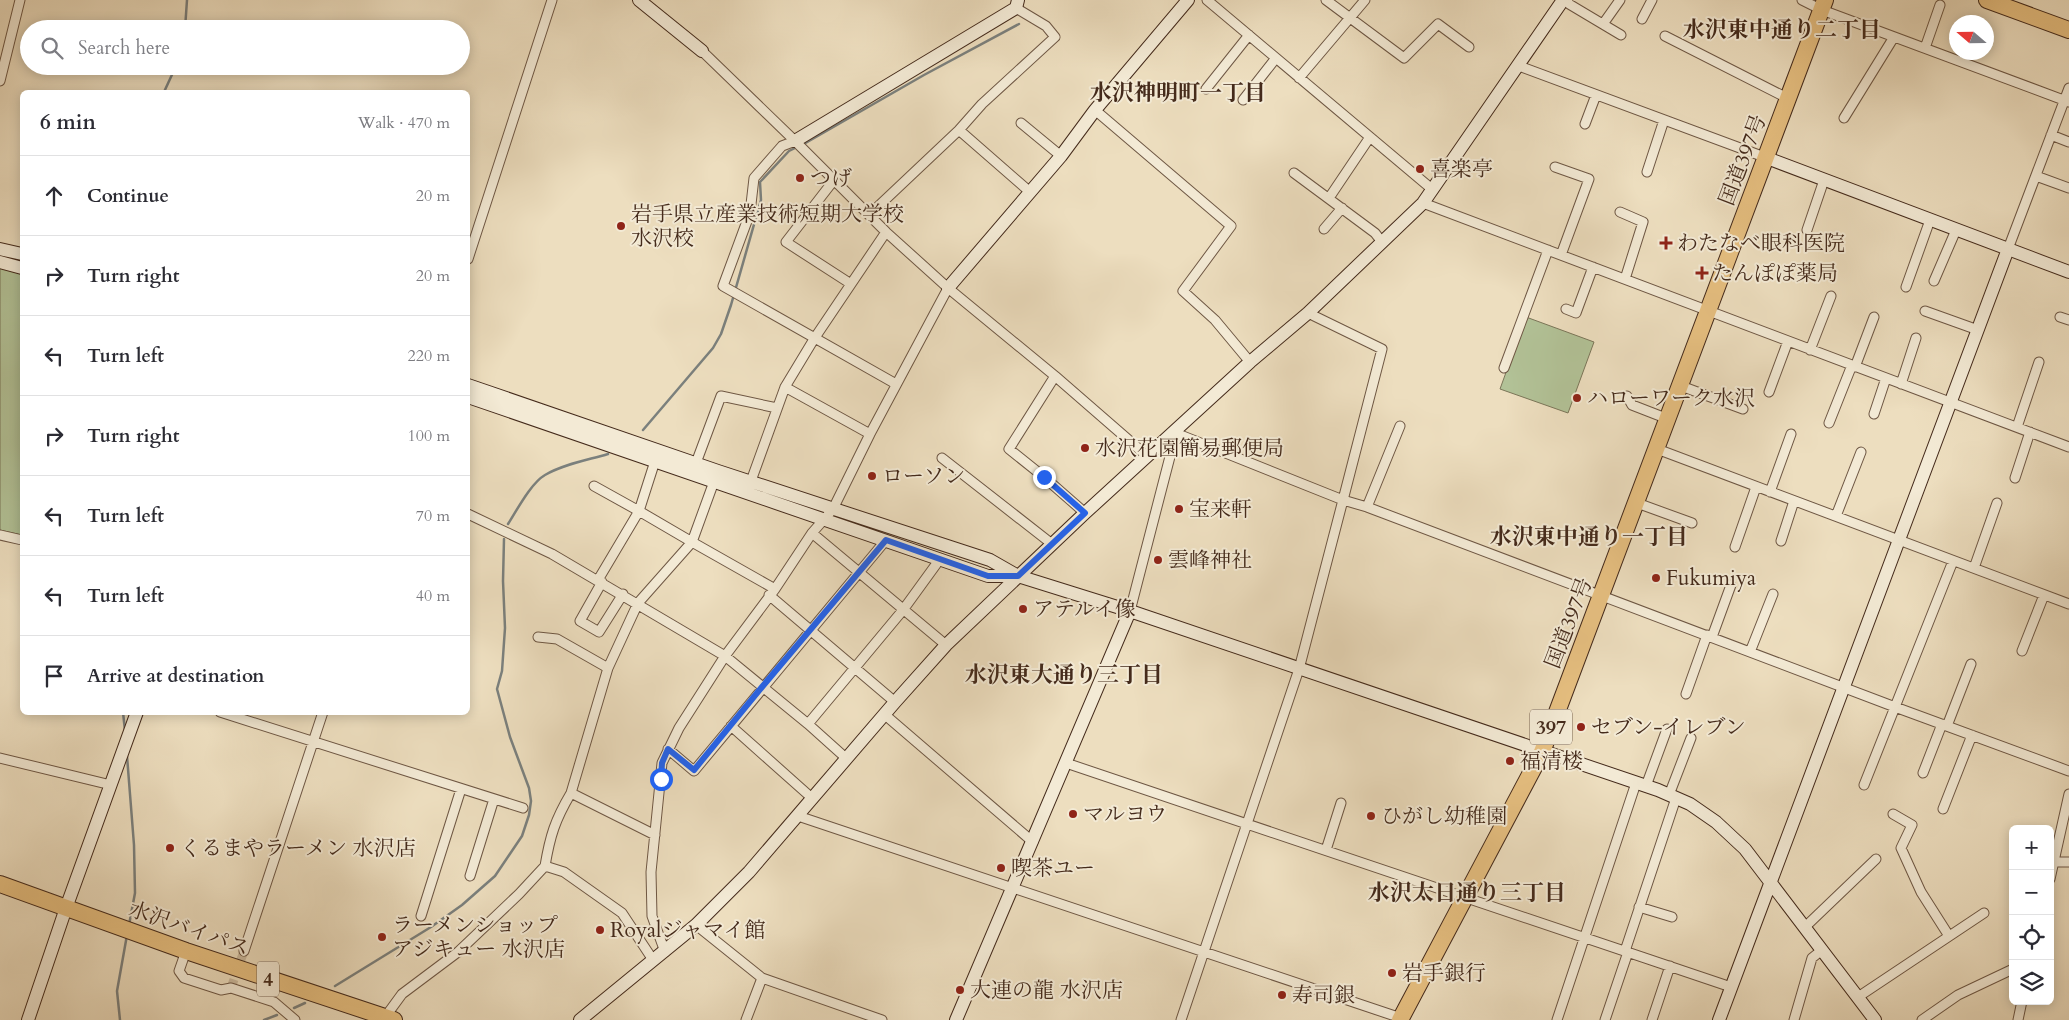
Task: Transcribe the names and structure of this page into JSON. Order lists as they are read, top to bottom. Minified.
{"streets":{"highway":["国道397号","397","水沢バイパス","4"]},"districts":["水沢東中通り二丁目","水沢神明町一丁目","水沢東中通り一丁目","水沢東大通り三丁目","水沢太日通り三丁目"],"places":{"other":["喜楽亭","つげ","岩手県立産業技術短期大学校 水沢校","ハローワーク水沢","水沢花園簡易郵便局","ローソン","宝来軒","雲峰神社","Fukumiya","アテルイ像","セブン-イレブン","福清楼","マルヨウ","ひがし幼稚園","くるまやラーメン 水沢店","喫茶ユー","Royalジャマイ館","ラーメンショップ アジキュー 水沢店","岩手銀行","大連の龍 水沢店","寿司銀"],"health":["わたなべ眼科医院","たんぽぽ薬局"]},"north":"left","page":{"search":"Search here","heading":["6 min","Walk · 470 m"],"list":[["Continue","20 m"],["Turn right","20 m"],["Turn left","220 m"],["Turn right","100 m"],["Turn left","70 m"],["Turn left","40 m"],"Arrive at destination"],"map_buttons":["+","−"]}}
